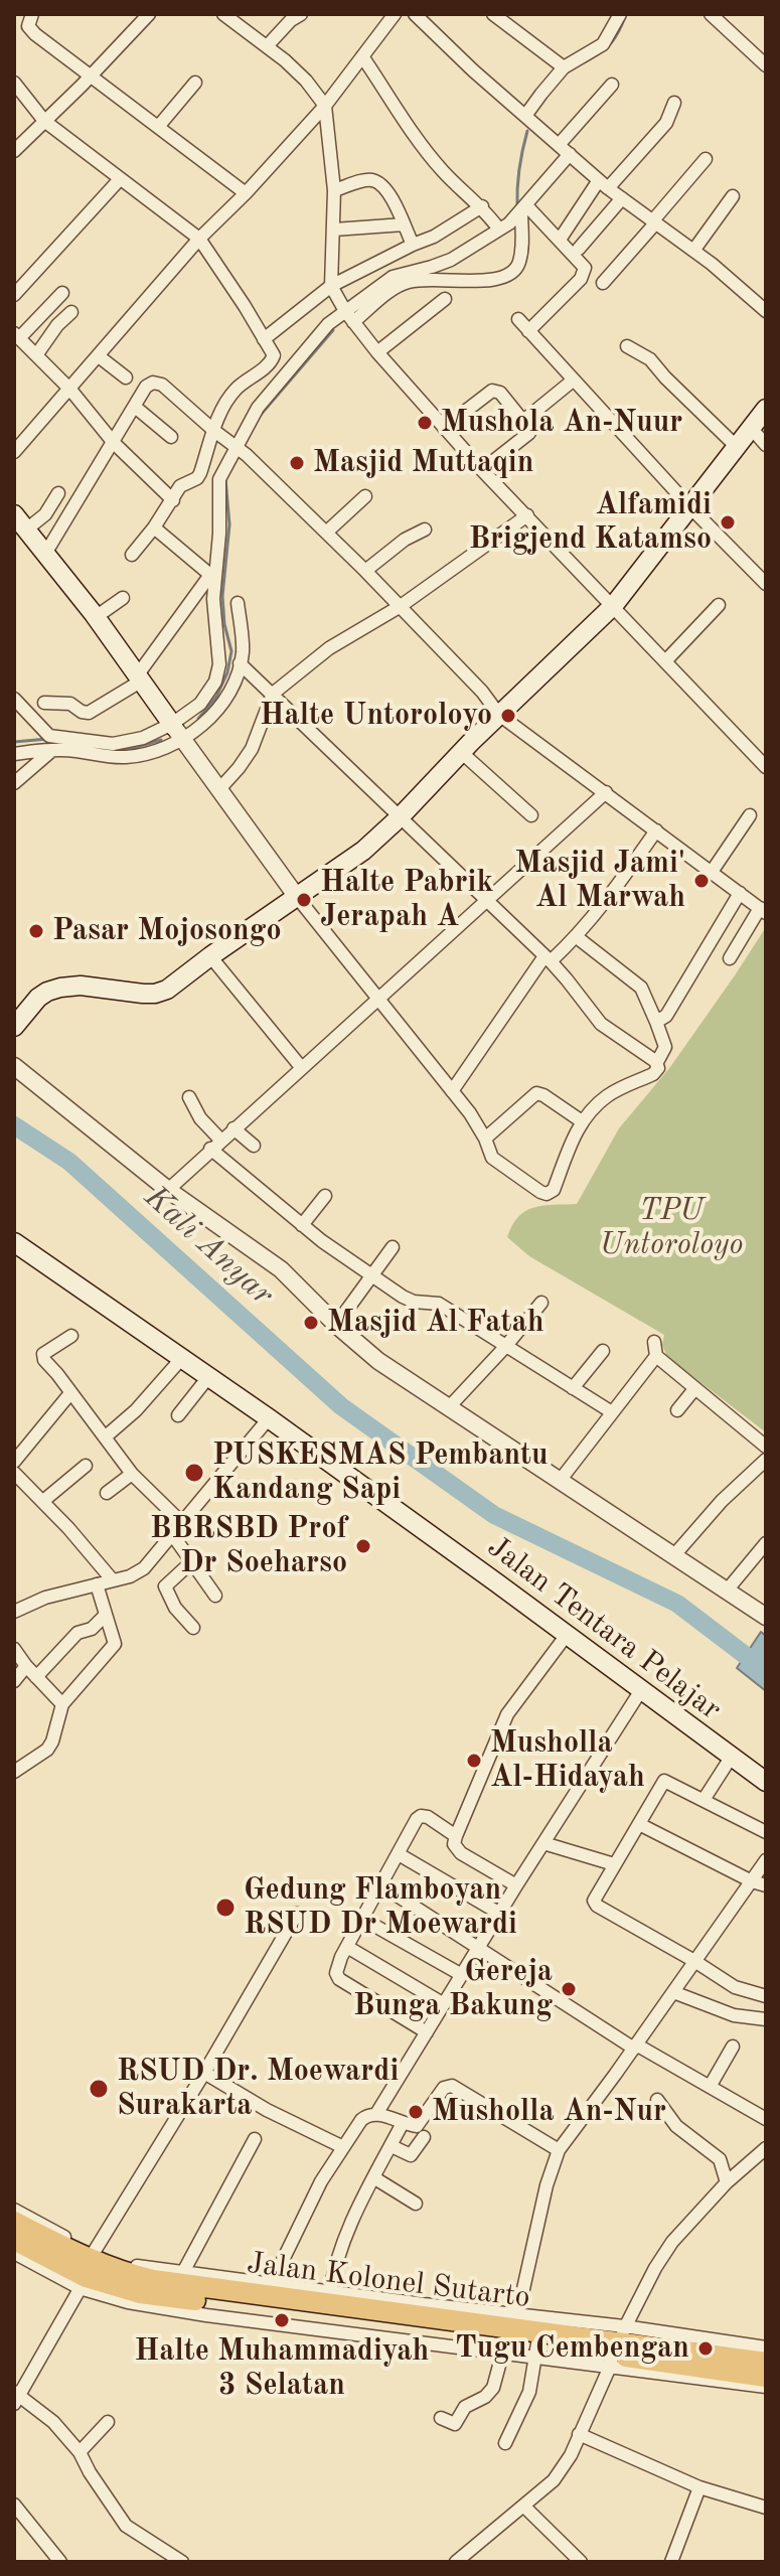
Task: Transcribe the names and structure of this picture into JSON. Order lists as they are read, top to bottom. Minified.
{"streets":{"main road":["Jalan Tentara Pelajar","Jalan Kolonel Sutarto"]},"water":["Kali Anyar"],"parks":["TPU Untoroloyo"],"places":["Mushola An-Nuur","Masjid Muttaqin","Alfamidi Brigjend Katamso","Halte Untoroloyo","Masjid Jami' Al Marwah","Halte Pabrik Jerapah A","Pasar Mojosongo","Masjid Al Fatah","PUSKESMAS Pembantu Kandang Sapi","BBRSBD Prof Dr Soeharso","Musholla Al-Hidayah","Gedung Flamboyan RSUD Dr Moewardi","Gereja Bunga Bakung","RSUD Dr. Moewardi Surakarta","Musholla An-Nur","Halte Muhammadiyah 3 Selatan","Tugu Cembengan"]}
